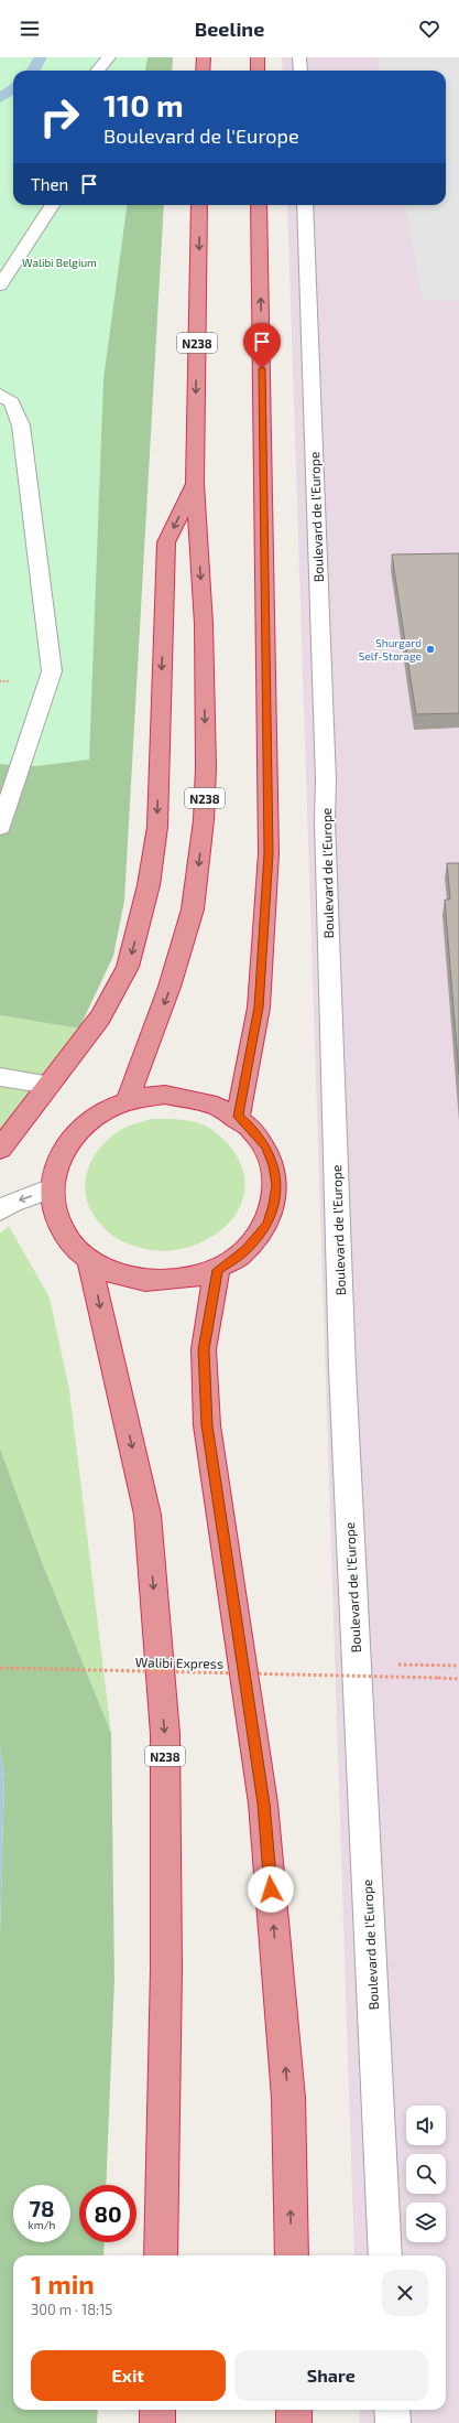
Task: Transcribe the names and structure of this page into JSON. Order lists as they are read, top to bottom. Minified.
{"streets":{"highway":["N238"],"street":["Boulevard de l'Europe"],"path":["Walibi Express"]},"parks":["Walibi Belgium"],"places":["Shurgard Self-Storage"],"page":{"header":"Beeline","turn":["110 m","Boulevard de l'Europe"],"then":"Then","speed":"78 km/h","limit":"80","heading":["1 min","300 m · 18:15"],"buttons":["Exit","Share"]}}
